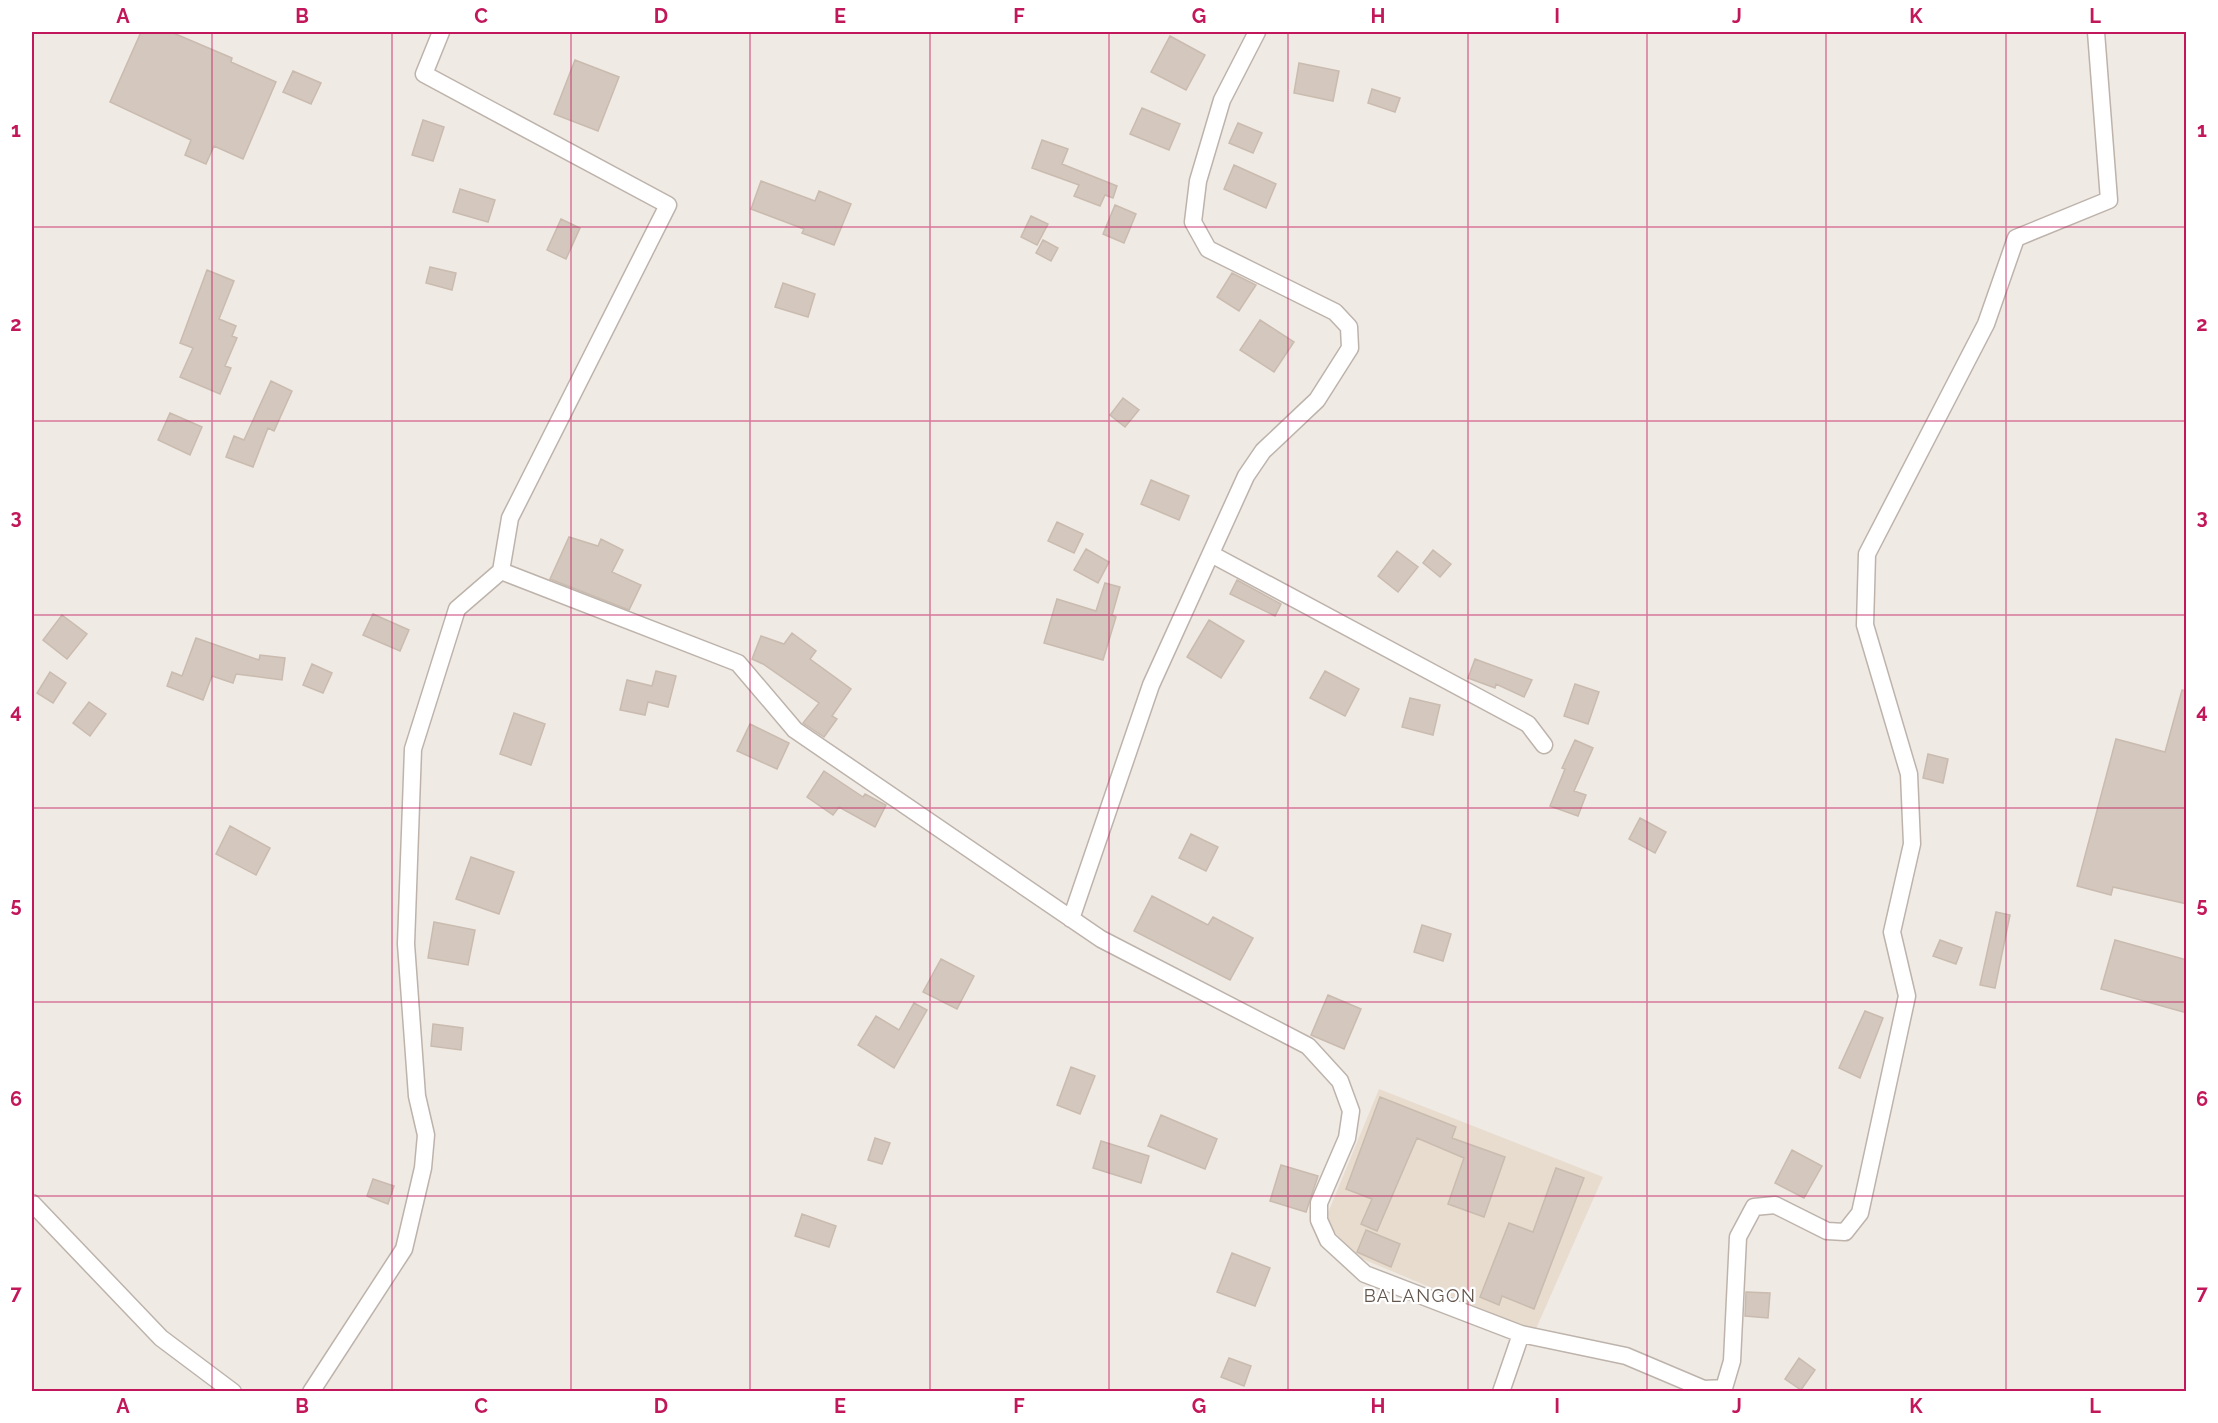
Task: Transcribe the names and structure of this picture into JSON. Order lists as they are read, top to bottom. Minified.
{"districts":["BALANGON"],"grid":{"columns":["A","B","C","D","E","F","G","H","I","J","K","L"],"rows":["1","2","3","4","5","6","7"]}}
